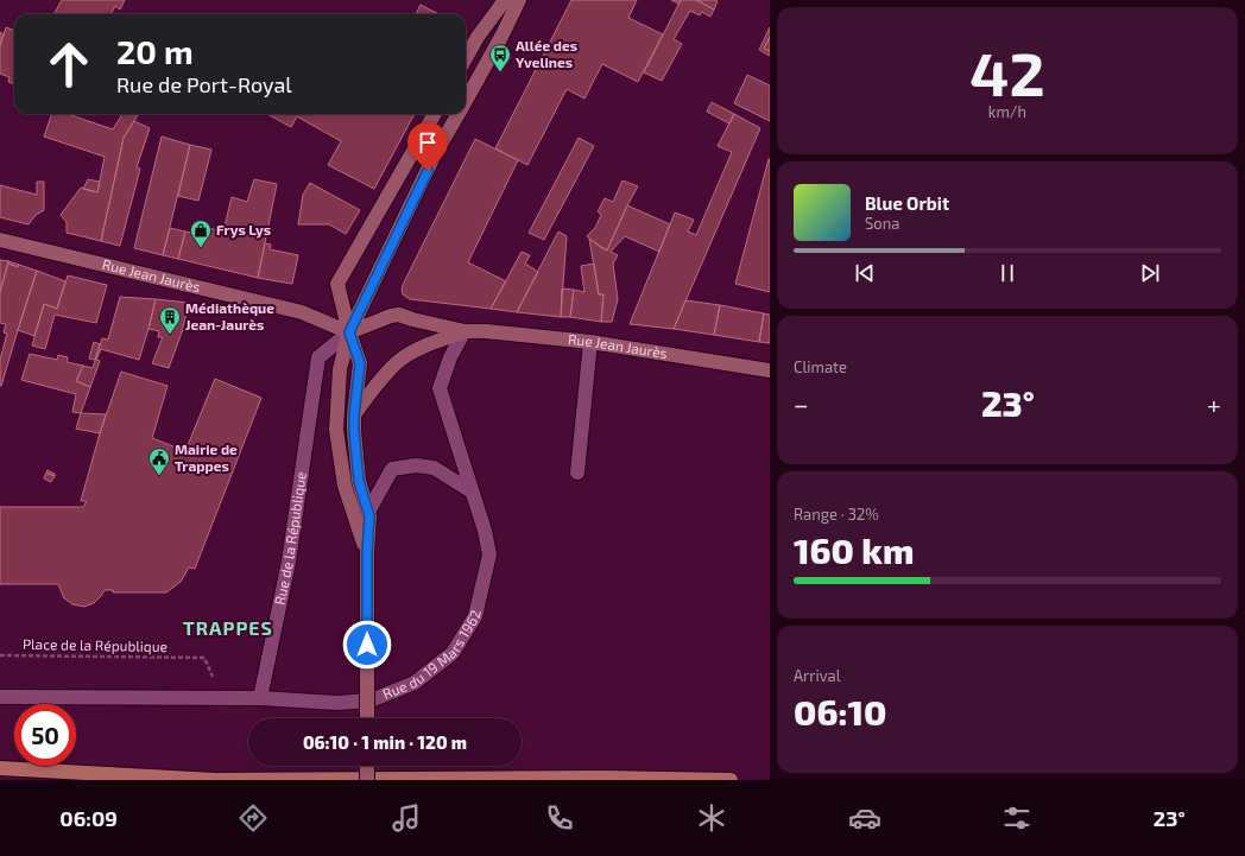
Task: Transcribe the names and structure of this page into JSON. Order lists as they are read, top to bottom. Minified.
{"streets":{"main road":["Rue Jean Jaurès"],"street":["Rue de la République","Rue du 19 Mars 1962"],"path":["Place de la République"]},"crossings":[["Rue Jean Jaurès","Rue de la République"],["Rue Jean Jaurès","Rue du 19 Mars 1962"],["Rue de la République","Rue du 19 Mars 1962"]],"districts":["TRAPPES"],"places":{"bus stop":["Allée des Yvelines"],"shop":["Frys Lys"],"building":["Médiathèque Jean-Jaurès"],"public building":["Mairie de Trappes"]},"page":{"tile":[["42","km/h"],"Climate",["Range · 32%","160 km"],["Arrival","06:10"]],"turn":["20 m","Rue de Port-Royal"],"song":["Blue Orbit","Sona"],"heat":["−","23°","+"],"limit":"50","trip":"06:10 · 1 min · 120 m","tabs":["06:09","23°"]}}
